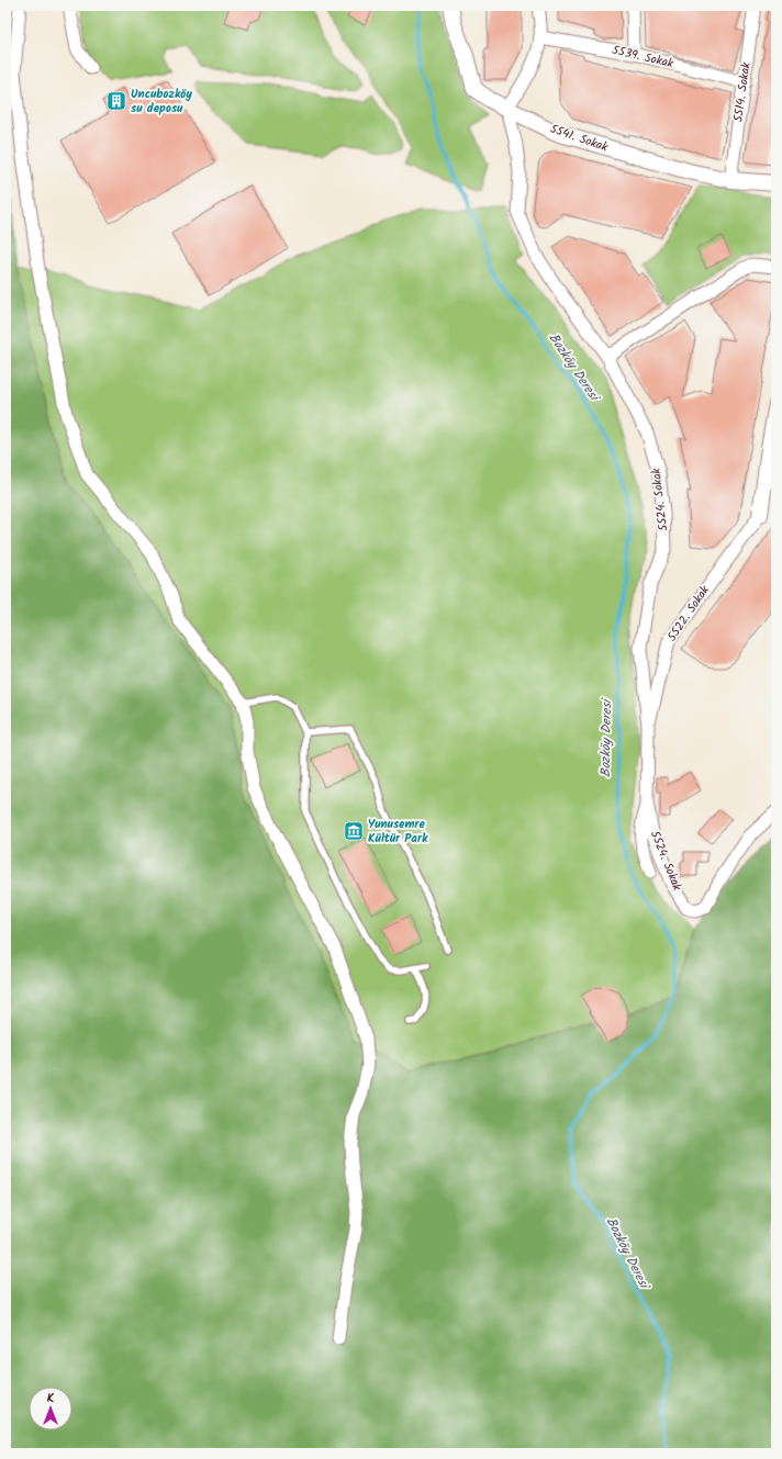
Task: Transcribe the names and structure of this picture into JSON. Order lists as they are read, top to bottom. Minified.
{"streets":{"street":["5539. Sokak","5514. Sokak","5541. Sokak","5524. Sokak","5522. Sokak"]},"crossings":[["5539. Sokak","5514. Sokak"],["5514. Sokak","5541. Sokak"],["5541. Sokak","5524. Sokak"],["5524. Sokak","5522. Sokak"]],"water":["Bozköy Deresi"],"places":{"building":["Uncubozköy su deposu"],"museum":["Yunusemre Kültür Park"]},"north":"top"}
